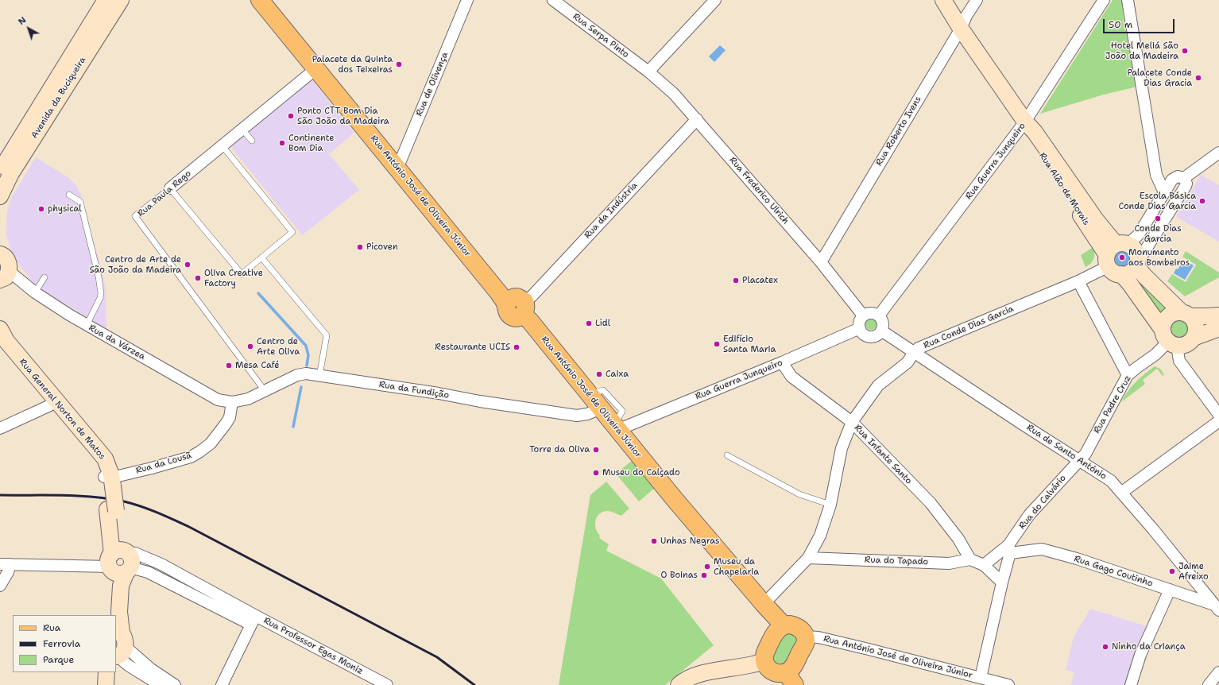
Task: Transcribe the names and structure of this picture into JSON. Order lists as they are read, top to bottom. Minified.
{"streets":{"main road":["Rua António José de Oliveira Júnior"],"street":["Rua Serpa Pinto","Rua de Olivença","Avenida da Buciqueira","Rua Roberto Ivens","Rua Guerra Junqueiro","Rua Alão de Morais","Rua Frederico Ulrich","Rua Paula Rego","Rua da Indústria","Rua Conde Dias Garcia","Rua da Várzea","Rua da Fundição","Rua Padre Cruz","Rua General Norton de Matos","Rua de Santo António","Rua Infante Santo","Rua da Lousã","Rua do Calvário","Rua do Tapado","Rua Gago Coutinho","Rua Professor Egas Moniz"]},"crossings":[["Rua Serpa Pinto","Rua Frederico Ulrich"],["Rua de Olivença","Rua António José de Oliveira Júnior"],["Rua Roberto Ivens","Rua Alão de Morais"],["Rua Roberto Ivens","Rua Frederico Ulrich"],["Rua Guerra Junqueiro","Rua Alão de Morais"],["Rua Guerra Junqueiro","Rua Frederico Ulrich"],["Rua Guerra Junqueiro","Rua António José de Oliveira Júnior"],["Rua Guerra Junqueiro","Rua de Santo António"],["Rua Guerra Junqueiro","Rua Infante Santo"],["Rua Alão de Morais","Rua Conde Dias Garcia"],["Rua Alão de Morais","Rua Padre Cruz"],["Rua Frederico Ulrich","Rua da Indústria"],["Rua Frederico Ulrich","Rua de Santo António"],["Rua Paula Rego","Rua António José de Oliveira Júnior"],["Rua Paula Rego","Rua da Fundição"],["Rua António José de Oliveira Júnior","Rua da Indústria"],["Rua António José de Oliveira Júnior","Rua Conde Dias Garcia"],["Rua António José de Oliveira Júnior","Rua da Fundição"],["Rua António José de Oliveira Júnior","Rua do Calvário"],["Rua Conde Dias Garcia","Rua de Santo António"],["Rua Conde Dias Garcia","Rua Infante Santo"],["Rua Conde Dias Garcia","Rua do Tapado"],["Rua da Várzea","Rua da Fundição"],["Rua da Várzea","Rua da Lousã"],["Rua da Fundição","Rua da Lousã"],["Rua Padre Cruz","Rua de Santo António"],["Rua Padre Cruz","Rua do Calvário"],["Rua General Norton de Matos","Rua da Lousã"],["Rua General Norton de Matos","Rua Professor Egas Moniz"],["Rua de Santo António","Rua do Calvário"],["Rua de Santo António","Rua Gago Coutinho"],["Rua Infante Santo","Rua do Tapado"],["Rua do Calvário","Rua Gago Coutinho"]],"places":["Hotel Meliá São João da Madeira","Palacete da Quinta dos Teixeiras","Palacete Conde Dias Gracia","Ponto CTT Bom Dia São João da Madeira","Continente Bom Dia","Escola Básica Conde Dias Garcia","physical","Conde Dias Garcia","Picoven","Monumento aos Bombeiros","Centro de Arte de São João da Madeira","Oliva Creative Factory","Placatex","Lidl","Edifício Santa Maria","Centro de Arte Oliva","Restaurante UCIS","Mesa Café","Caixa","Torre da Oliva","Museu do Calçado","Unhas Negras","Museu da Chapelaria","Jaime Afreixo","O Boinas","Ninho da Criança"],"legend":["Rua","Ferrovia","Parque"],"scale_bar":"50 m","north":"top left"}
